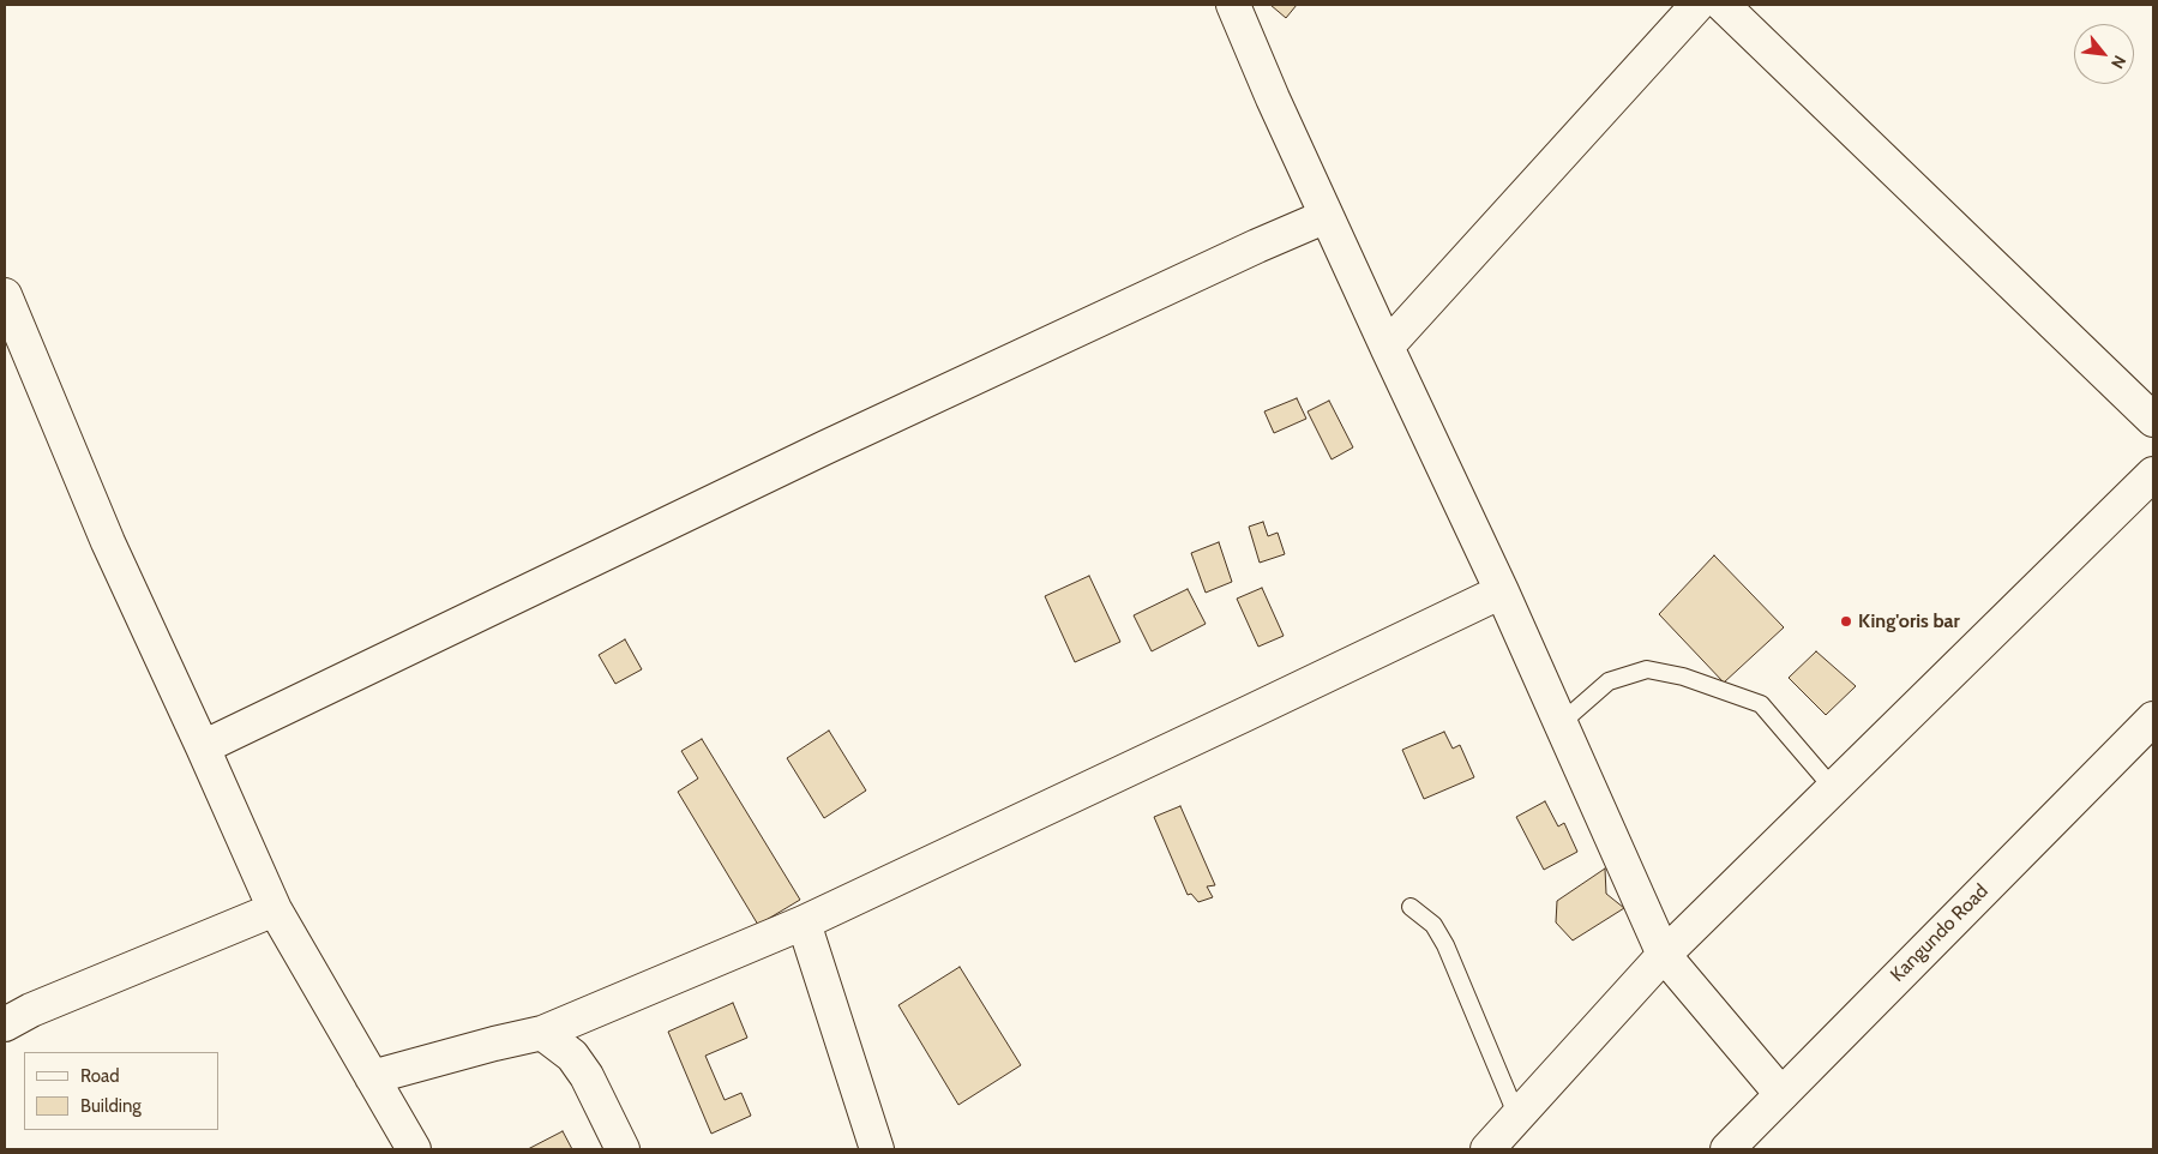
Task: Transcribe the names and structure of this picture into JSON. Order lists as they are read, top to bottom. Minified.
{"streets":{"main road":["Kangundo Road"]},"places":["King'oris bar"],"legend":["Road","Building"],"north":"bottom right"}
